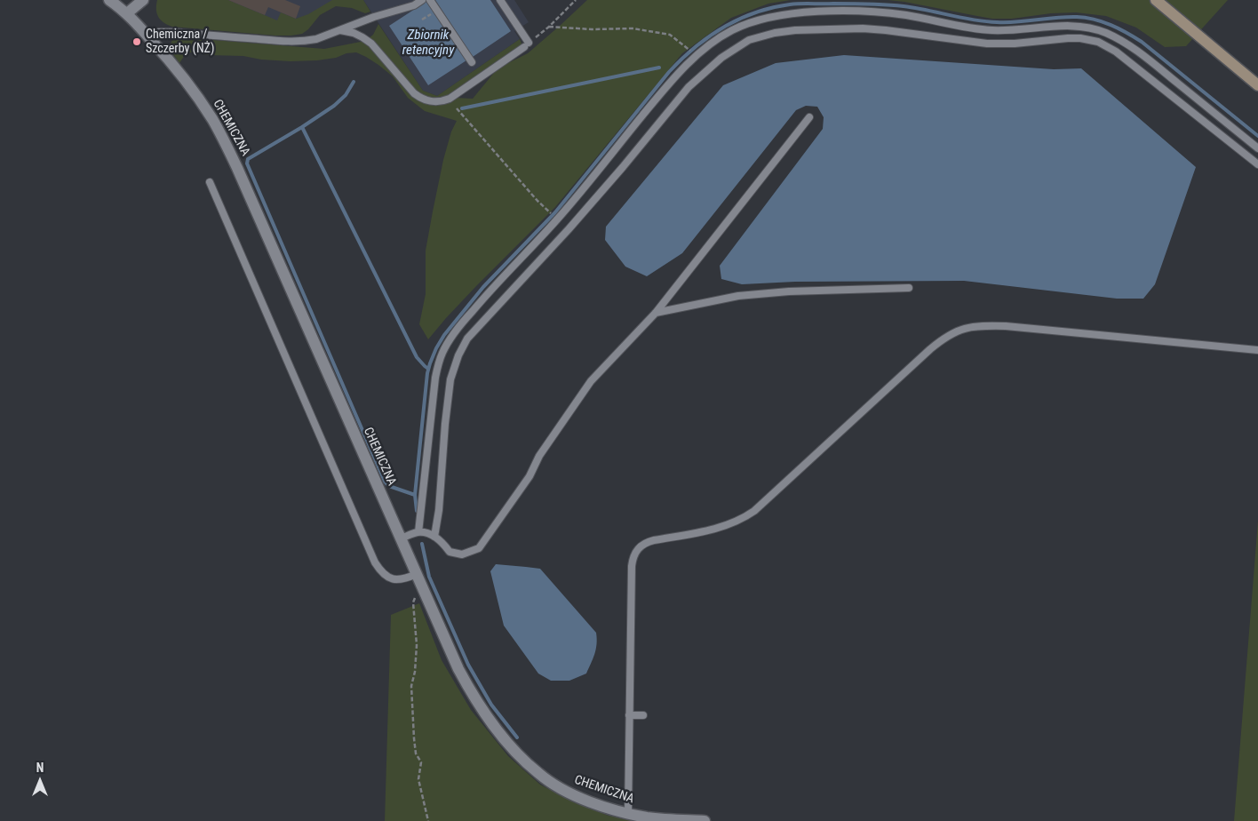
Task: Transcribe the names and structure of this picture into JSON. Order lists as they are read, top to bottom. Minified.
{"streets":{"street":["CHEMICZNA"]},"water":["Zbiornik retencyjny"],"places":["Chemiczna / Szczerby (NŻ)"],"north":"top"}
